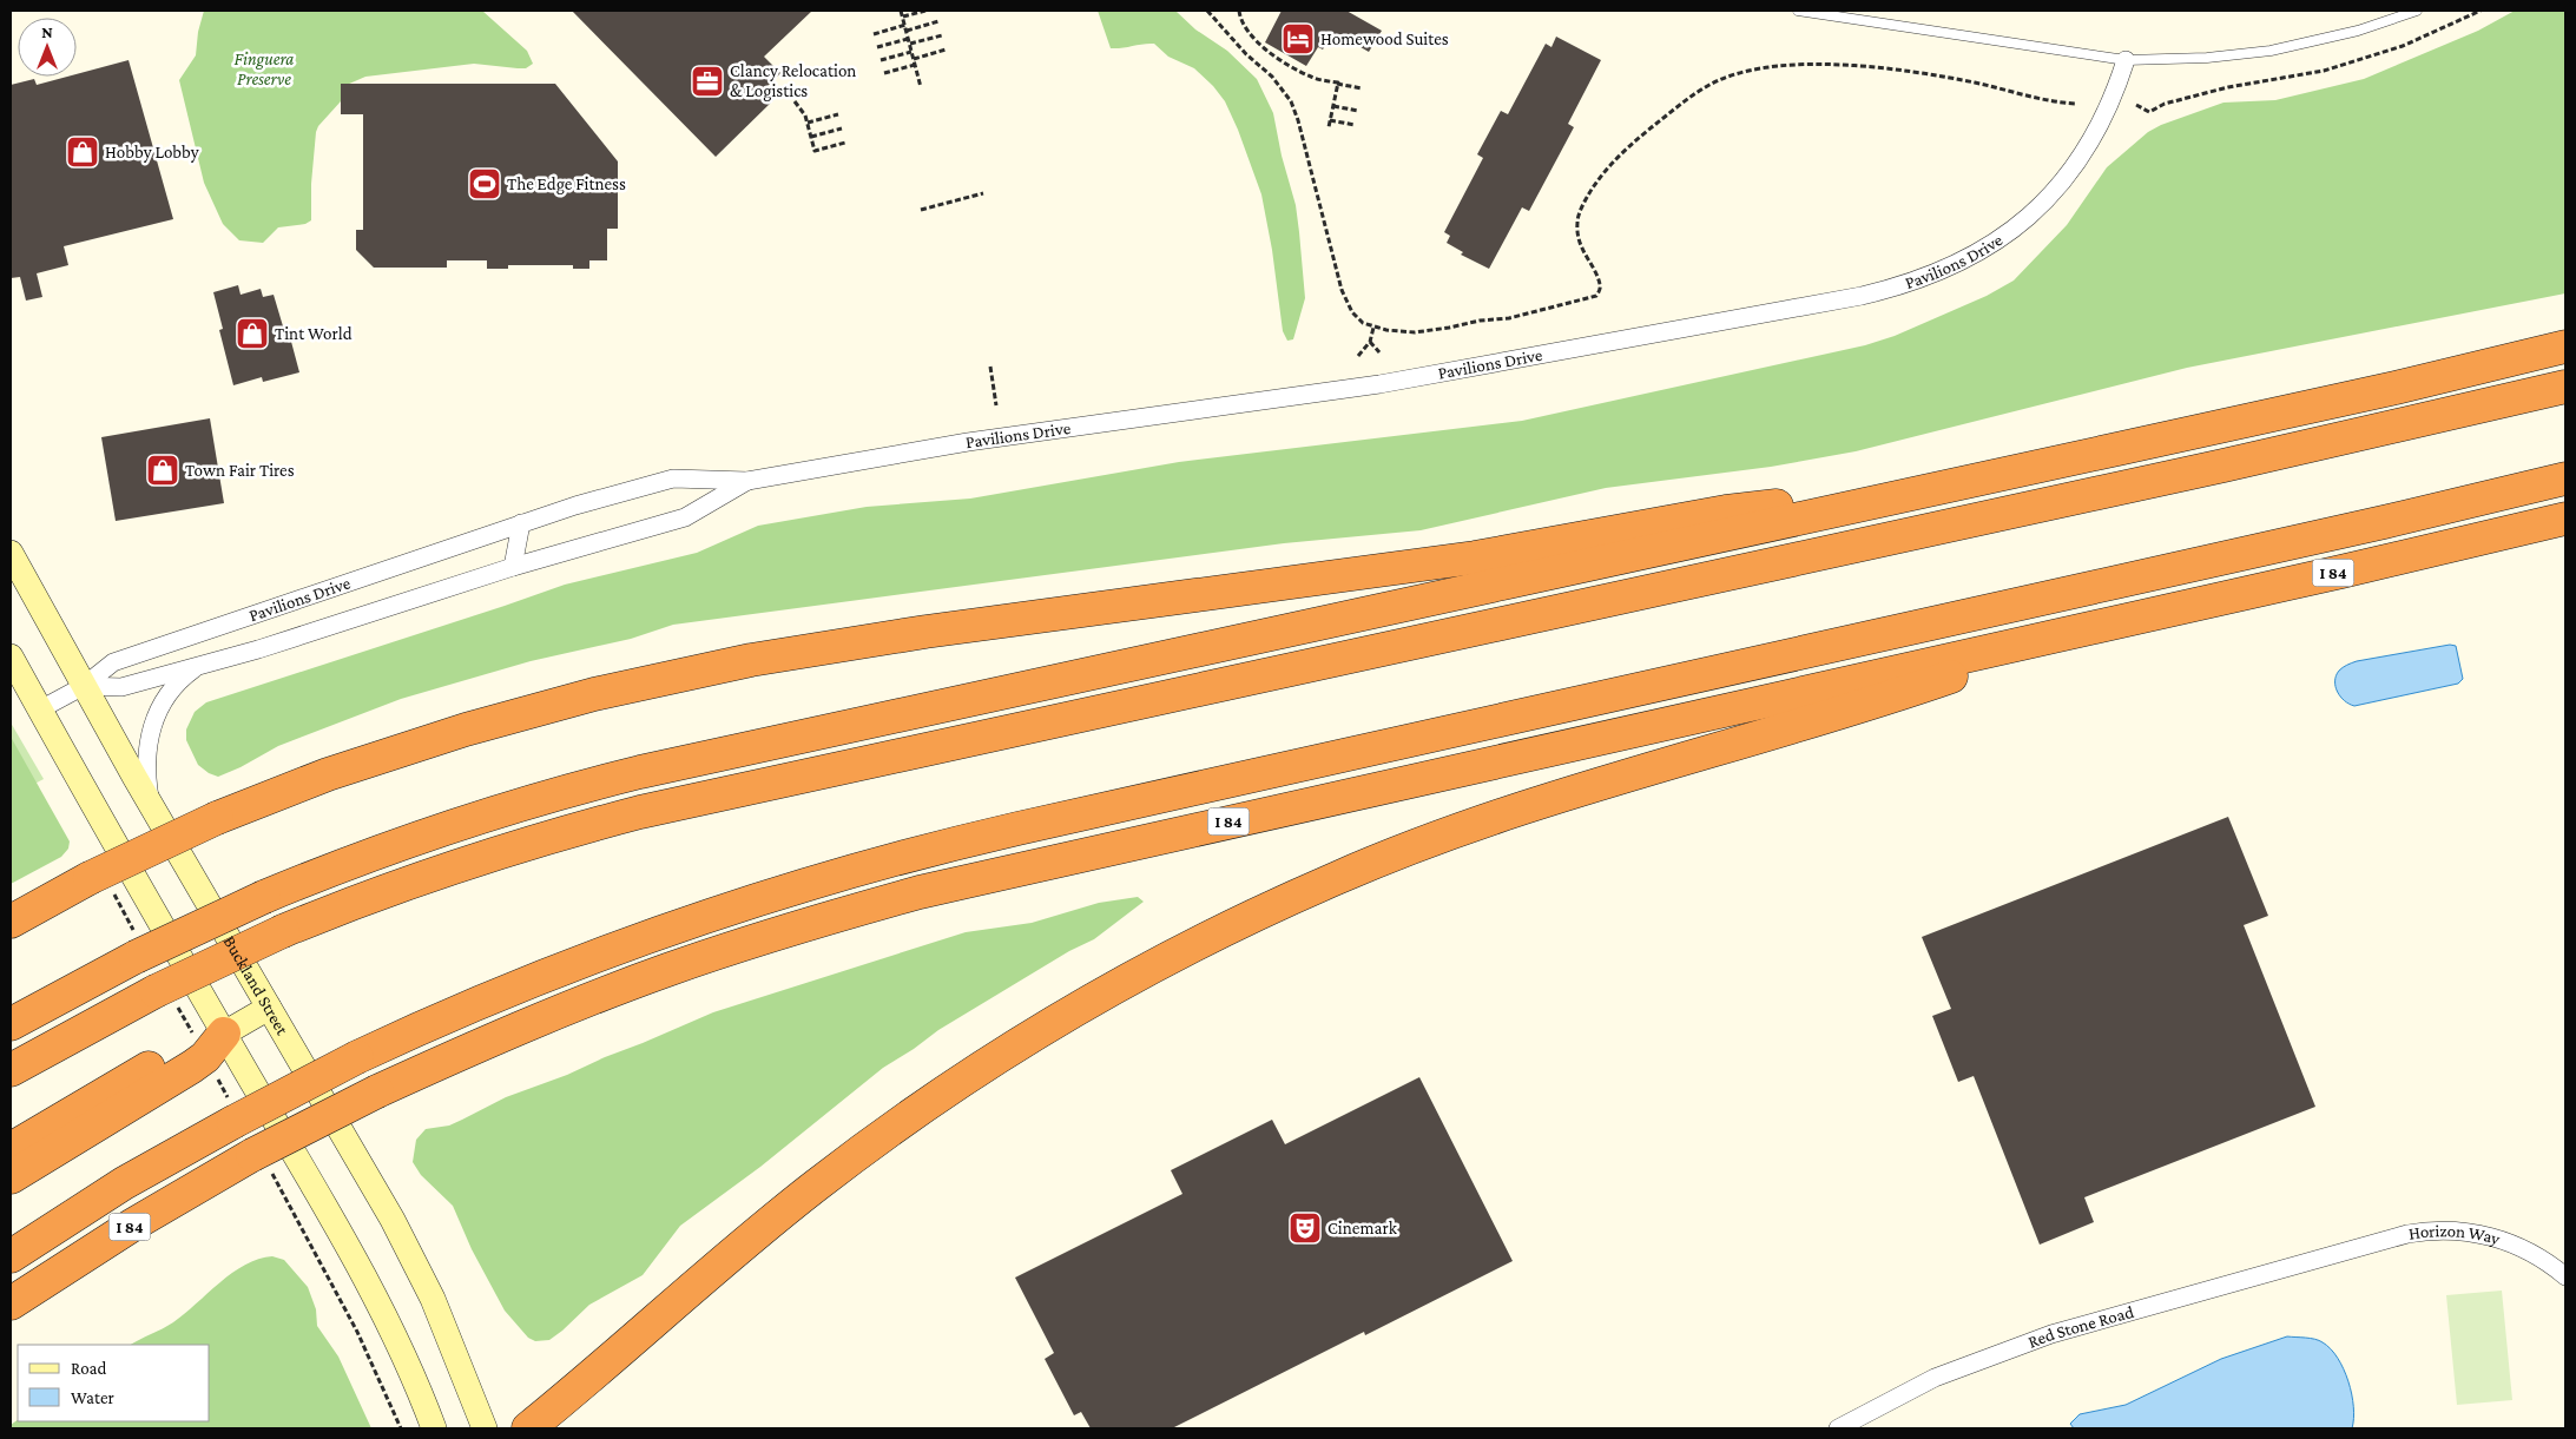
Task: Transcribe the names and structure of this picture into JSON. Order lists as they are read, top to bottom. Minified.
{"streets":{"highway":["I 84"],"main road":["Buckland Street"],"street":["Pavilions Drive","Horizon Way","Red Stone Road"]},"crossings":[["Pavilions Drive","Buckland Street"],["Horizon Way","Red Stone Road"]],"parks":["Finguera Preserve"],"places":{"hotel":["Homewood Suites"],"office":["Clancy Relocation & Logistics"],"shop":["Hobby Lobby","Tint World","Town Fair Tires"],"sports":["The Edge Fitness"],"theatre":["Cinemark"]},"legend":["Road","Water"],"north":"top"}
